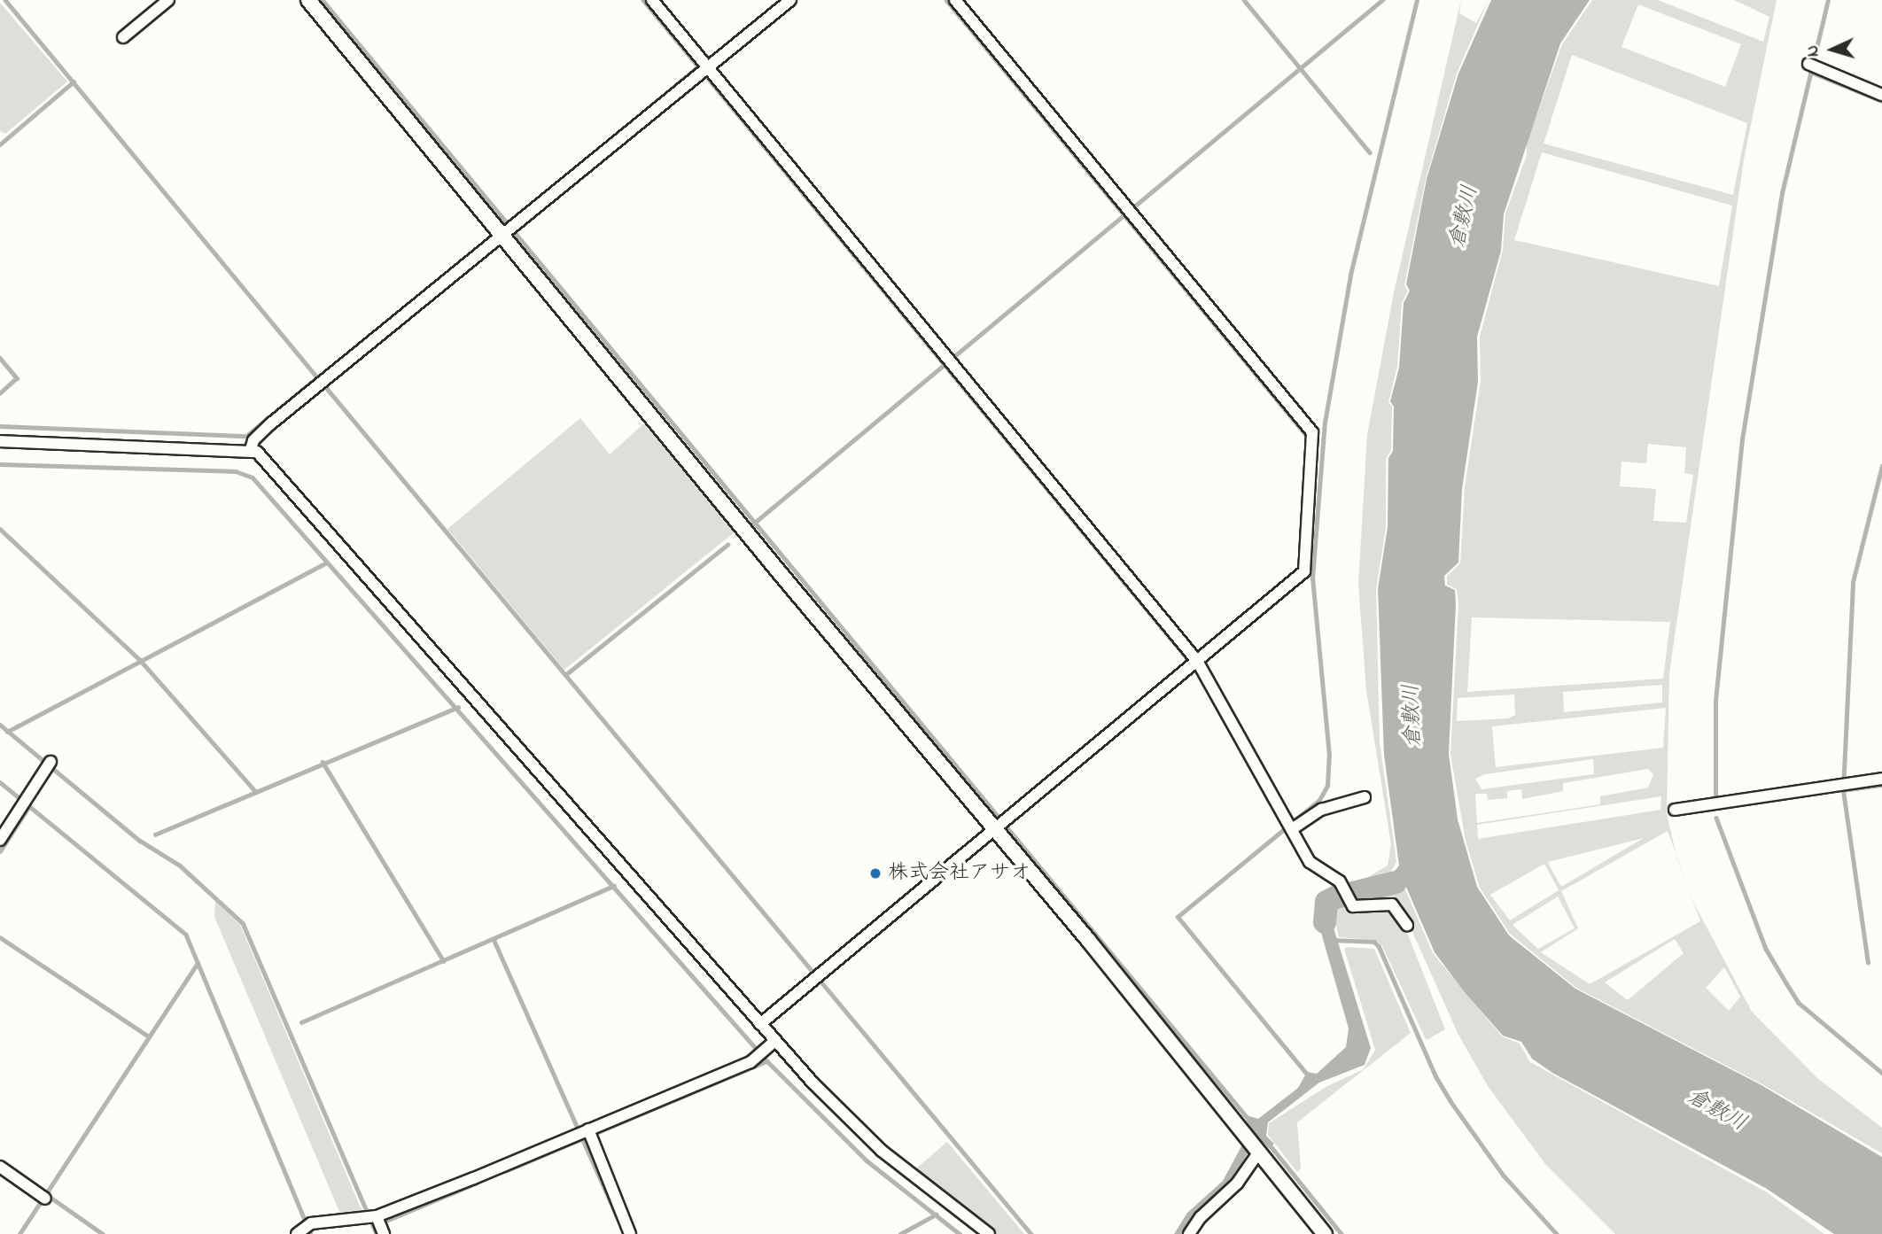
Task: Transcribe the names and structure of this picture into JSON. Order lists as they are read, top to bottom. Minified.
{"water":["倉敷川"],"places":["株式会社アサオ"],"north":"left"}
